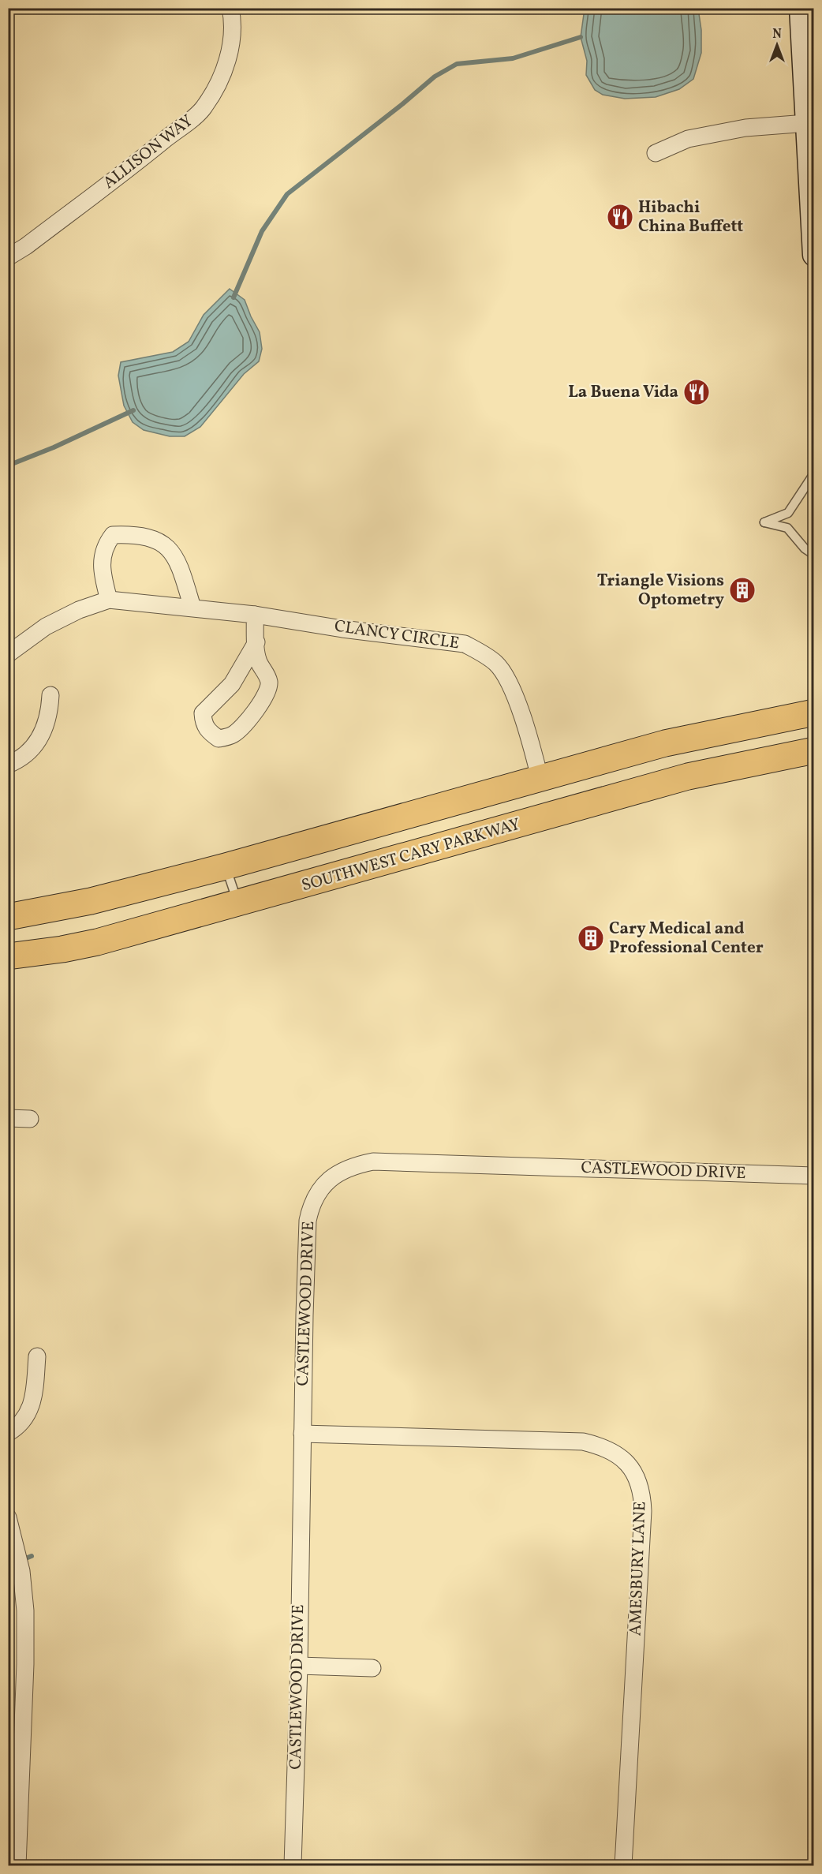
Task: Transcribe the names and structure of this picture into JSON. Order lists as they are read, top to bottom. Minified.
{"streets":{"main road":["SOUTHWEST CARY PARKWAY"],"street":["ALLISON WAY","CLANCY CIRCLE","CASTLEWOOD DRIVE","AMESBURY LANE"]},"crossings":[["CASTLEWOOD DRIVE","AMESBURY LANE"]],"places":{"restaurant":["Hibachi China Buffett","La Buena Vida"],"building":["Triangle Visions Optometry","Cary Medical and Professional Center"]},"north":"top"}
